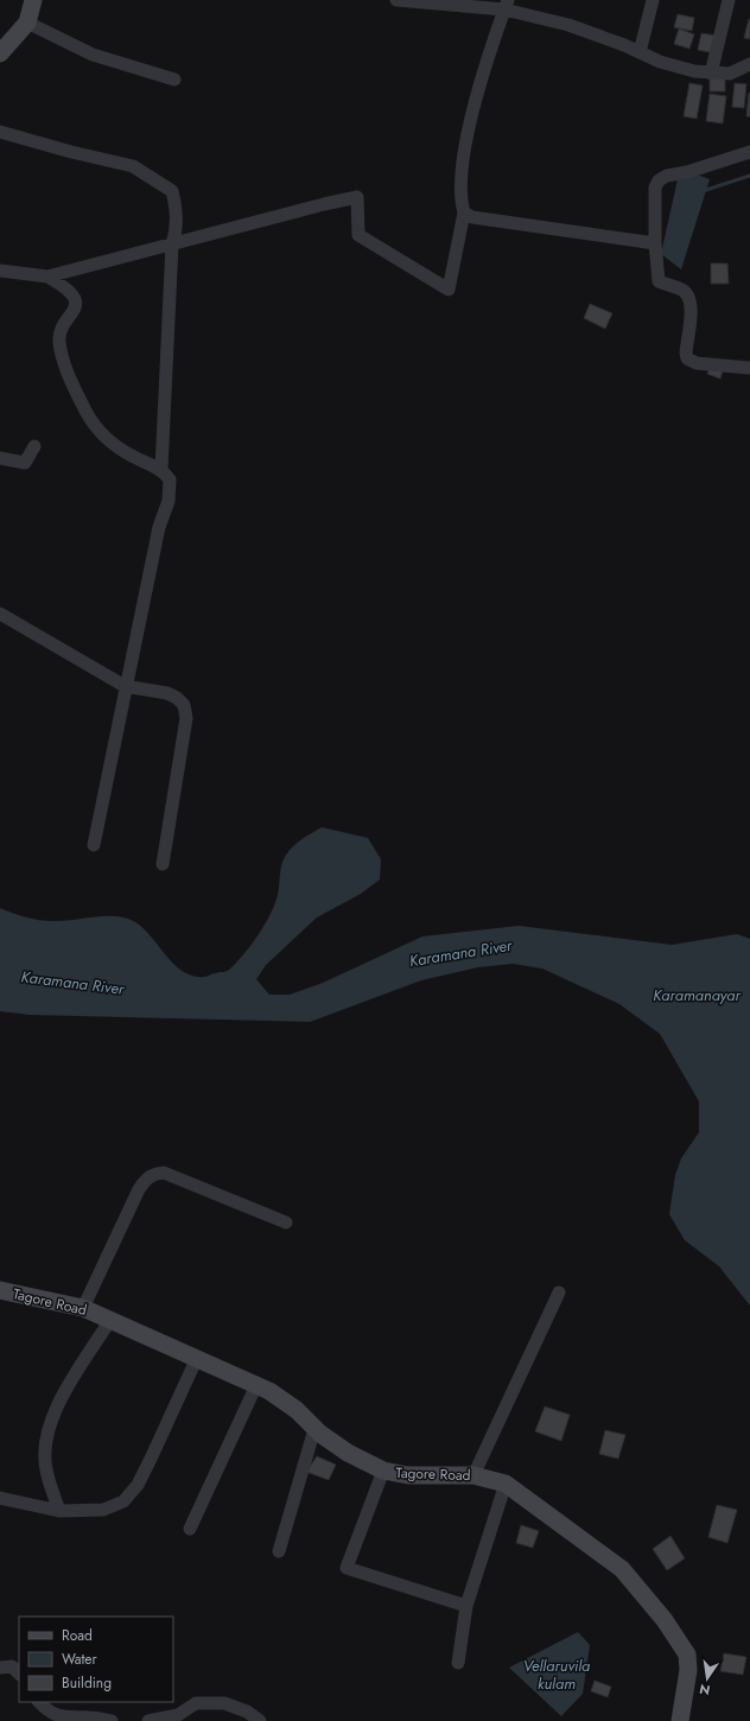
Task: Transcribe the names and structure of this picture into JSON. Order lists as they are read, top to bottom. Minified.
{"streets":{"street":["Tagore Road"]},"water":["Karamana River","Karamanayar","Vellaruvila kulam"],"legend":["Road","Water","Building"],"north":"bottom"}
